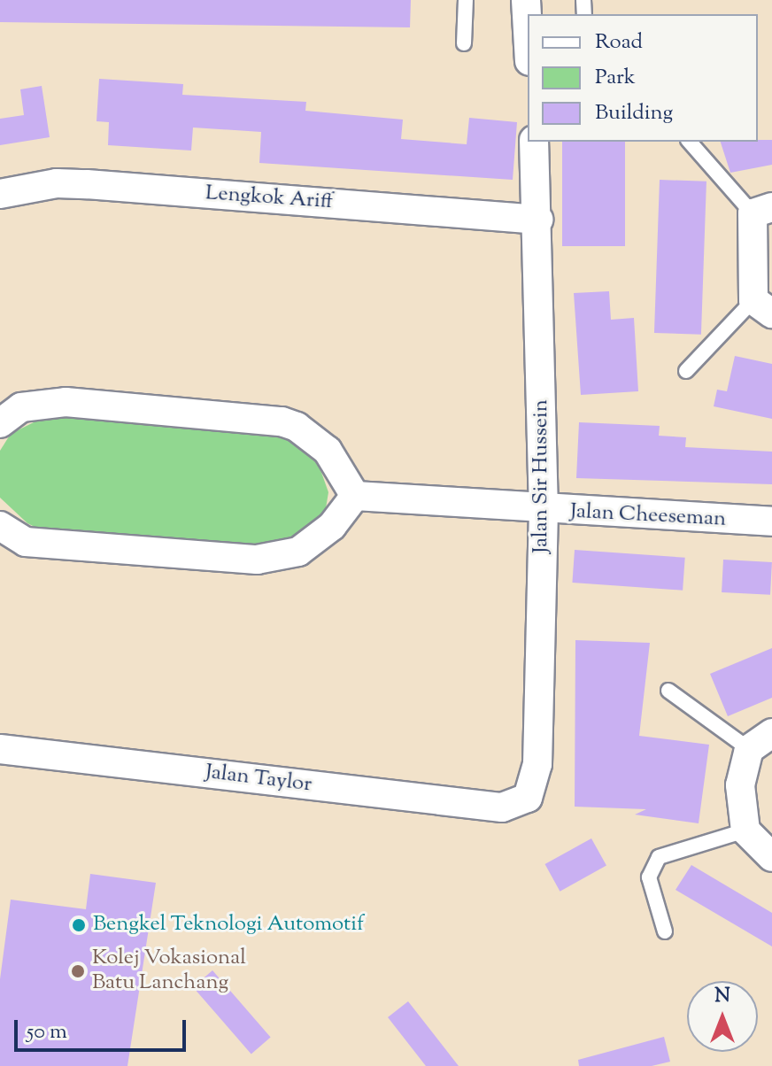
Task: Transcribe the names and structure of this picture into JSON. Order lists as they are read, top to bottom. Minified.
{"streets":{"street":["Lengkok Ariff","Jalan Sir Hussein","Jalan Cheeseman","Jalan Taylor"]},"crossings":[["Lengkok Ariff","Jalan Sir Hussein"],["Jalan Sir Hussein","Jalan Cheeseman"],["Jalan Sir Hussein","Jalan Taylor"]],"places":["Bengkel Teknologi Automotif","Kolej Vokasional Batu Lanchang"],"legend":["Road","Park","Building"],"scale_bar":"50 m","north":"top"}
